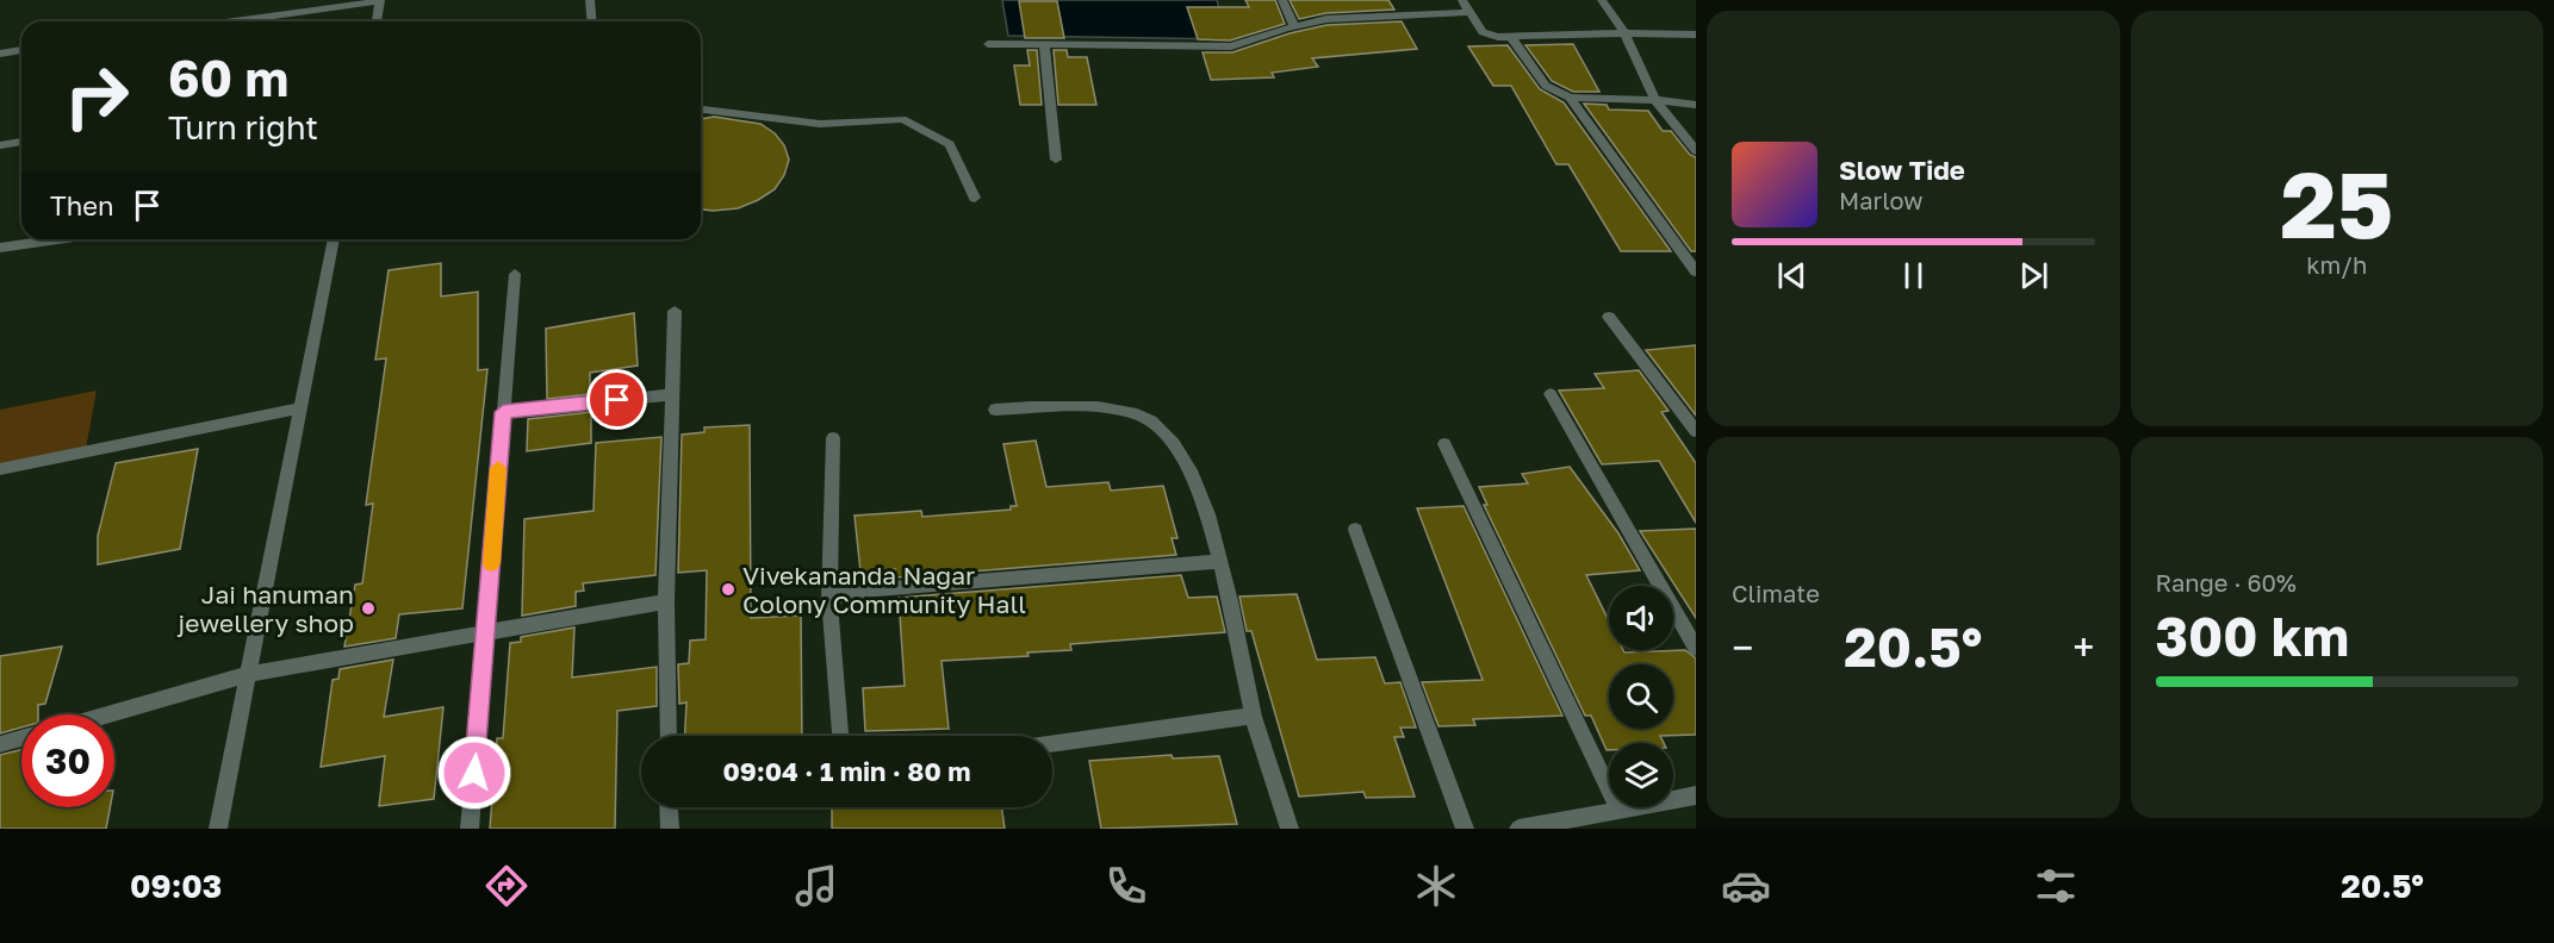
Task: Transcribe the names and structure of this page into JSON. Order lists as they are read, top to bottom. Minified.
{"places":["Vivekananda Nagar Colony Community Hall","Jai hanuman jewellery shop"],"page":{"tile":[["25","km/h"],"Climate",["Range · 60%","300 km"]],"turn":["60 m","Turn right"],"song":["Slow Tide","Marlow"],"then":"Then","heat":["−","20.5°","+"],"limit":"30","trip":"09:04 · 1 min · 80 m","tabs":["09:03","20.5°"]}}
